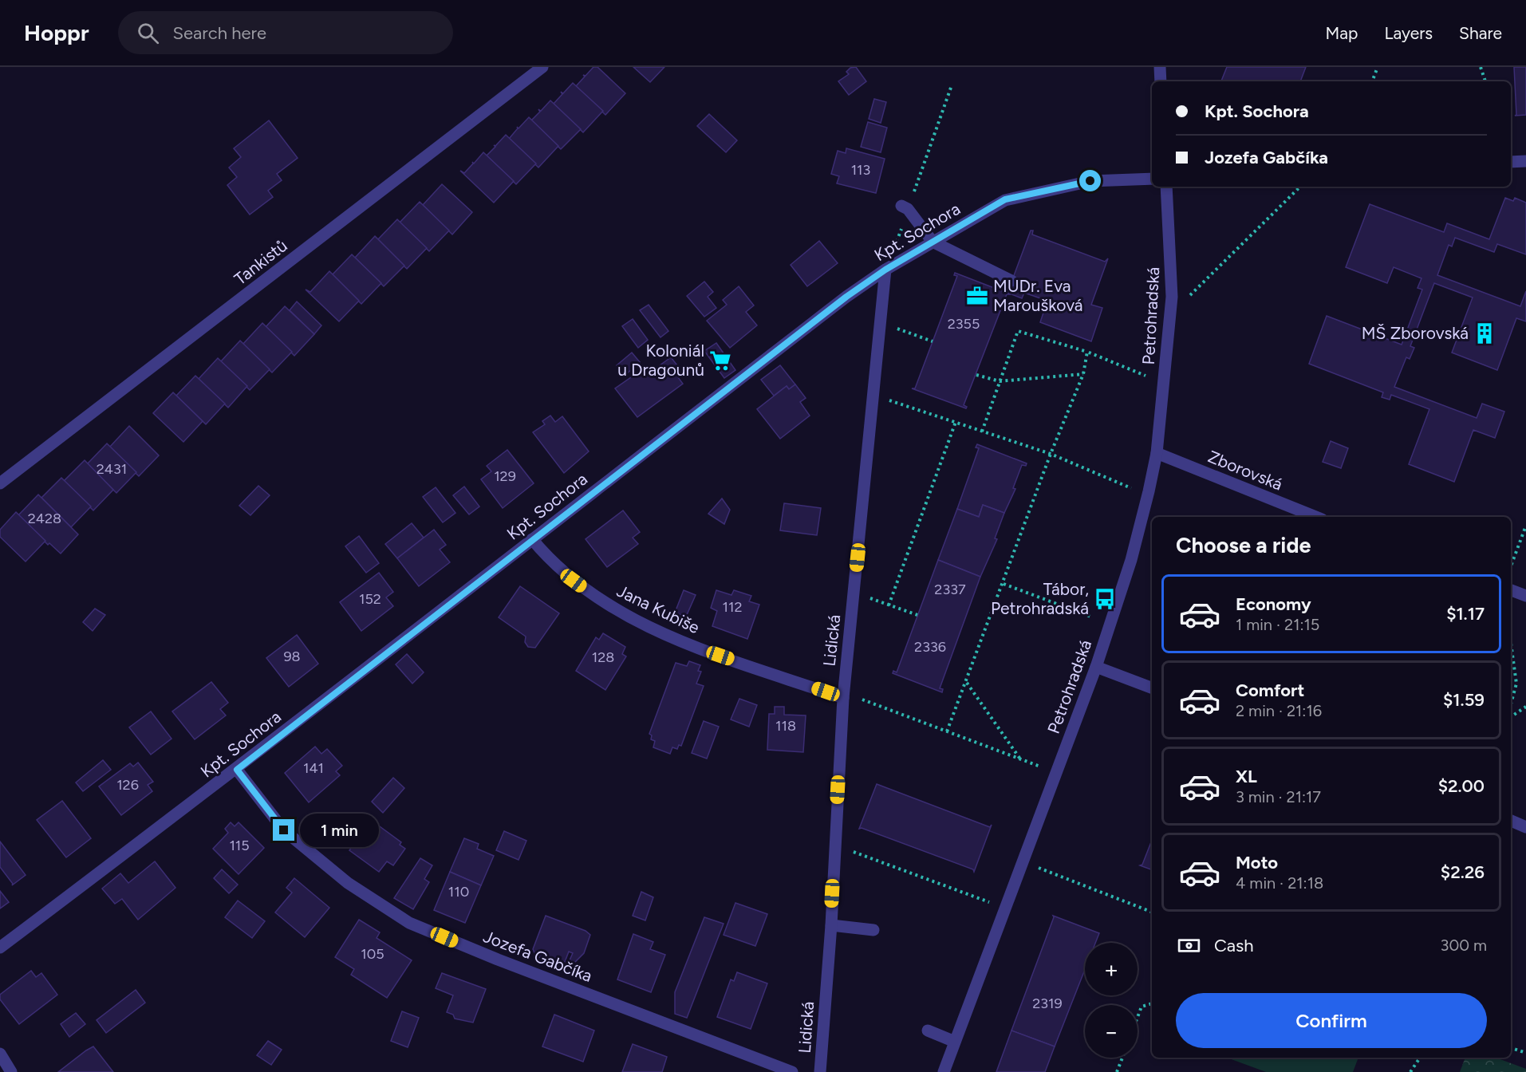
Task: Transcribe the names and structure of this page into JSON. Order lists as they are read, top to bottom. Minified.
{"streets":{"street":["Kpt. Sochora","Tankistů","Petrohradská","Zborovská","Jana Kubiše","Lidická","Jozefa Gabčíka"]},"crossings":[["Kpt. Sochora","Jana Kubiše"],["Kpt. Sochora","Lidická"],["Kpt. Sochora","Jozefa Gabčíka"],["Petrohradská","Zborovská"],["Jana Kubiše","Lidická"]],"places":{"office":["MUDr. Eva Maroušková"],"building":["MŠ Zborovská"],"supermarket":["Koloniál u Dragounů"],"bus stop":["Tábor, Petrohradská"]},"house_numbers":["113","2355","2431","129","2428","2337","152","112","2336","98","128","118","141","126","115","110","105","2319"],"page":{"header":"Hoppr","search":"Search here","nav":["Map","Layers","Share"],"banner":["Kpt. Sochora","Jozefa Gabčíka"],"heading":"Choose a ride","list":[{"name":"Economy","note":"1 min · 21:15","value":"$1.17"},{"name":"Comfort","note":"2 min · 21:16","value":"$1.59"},{"name":"XL","note":"3 min · 21:17","value":"$2.00"},{"name":"Moto","note":"4 min · 21:18","value":"$2.26"}],"bubble":"1 min","pay":["Cash","300 m"],"map_buttons":["+","−"],"buttons":"Confirm"}}
